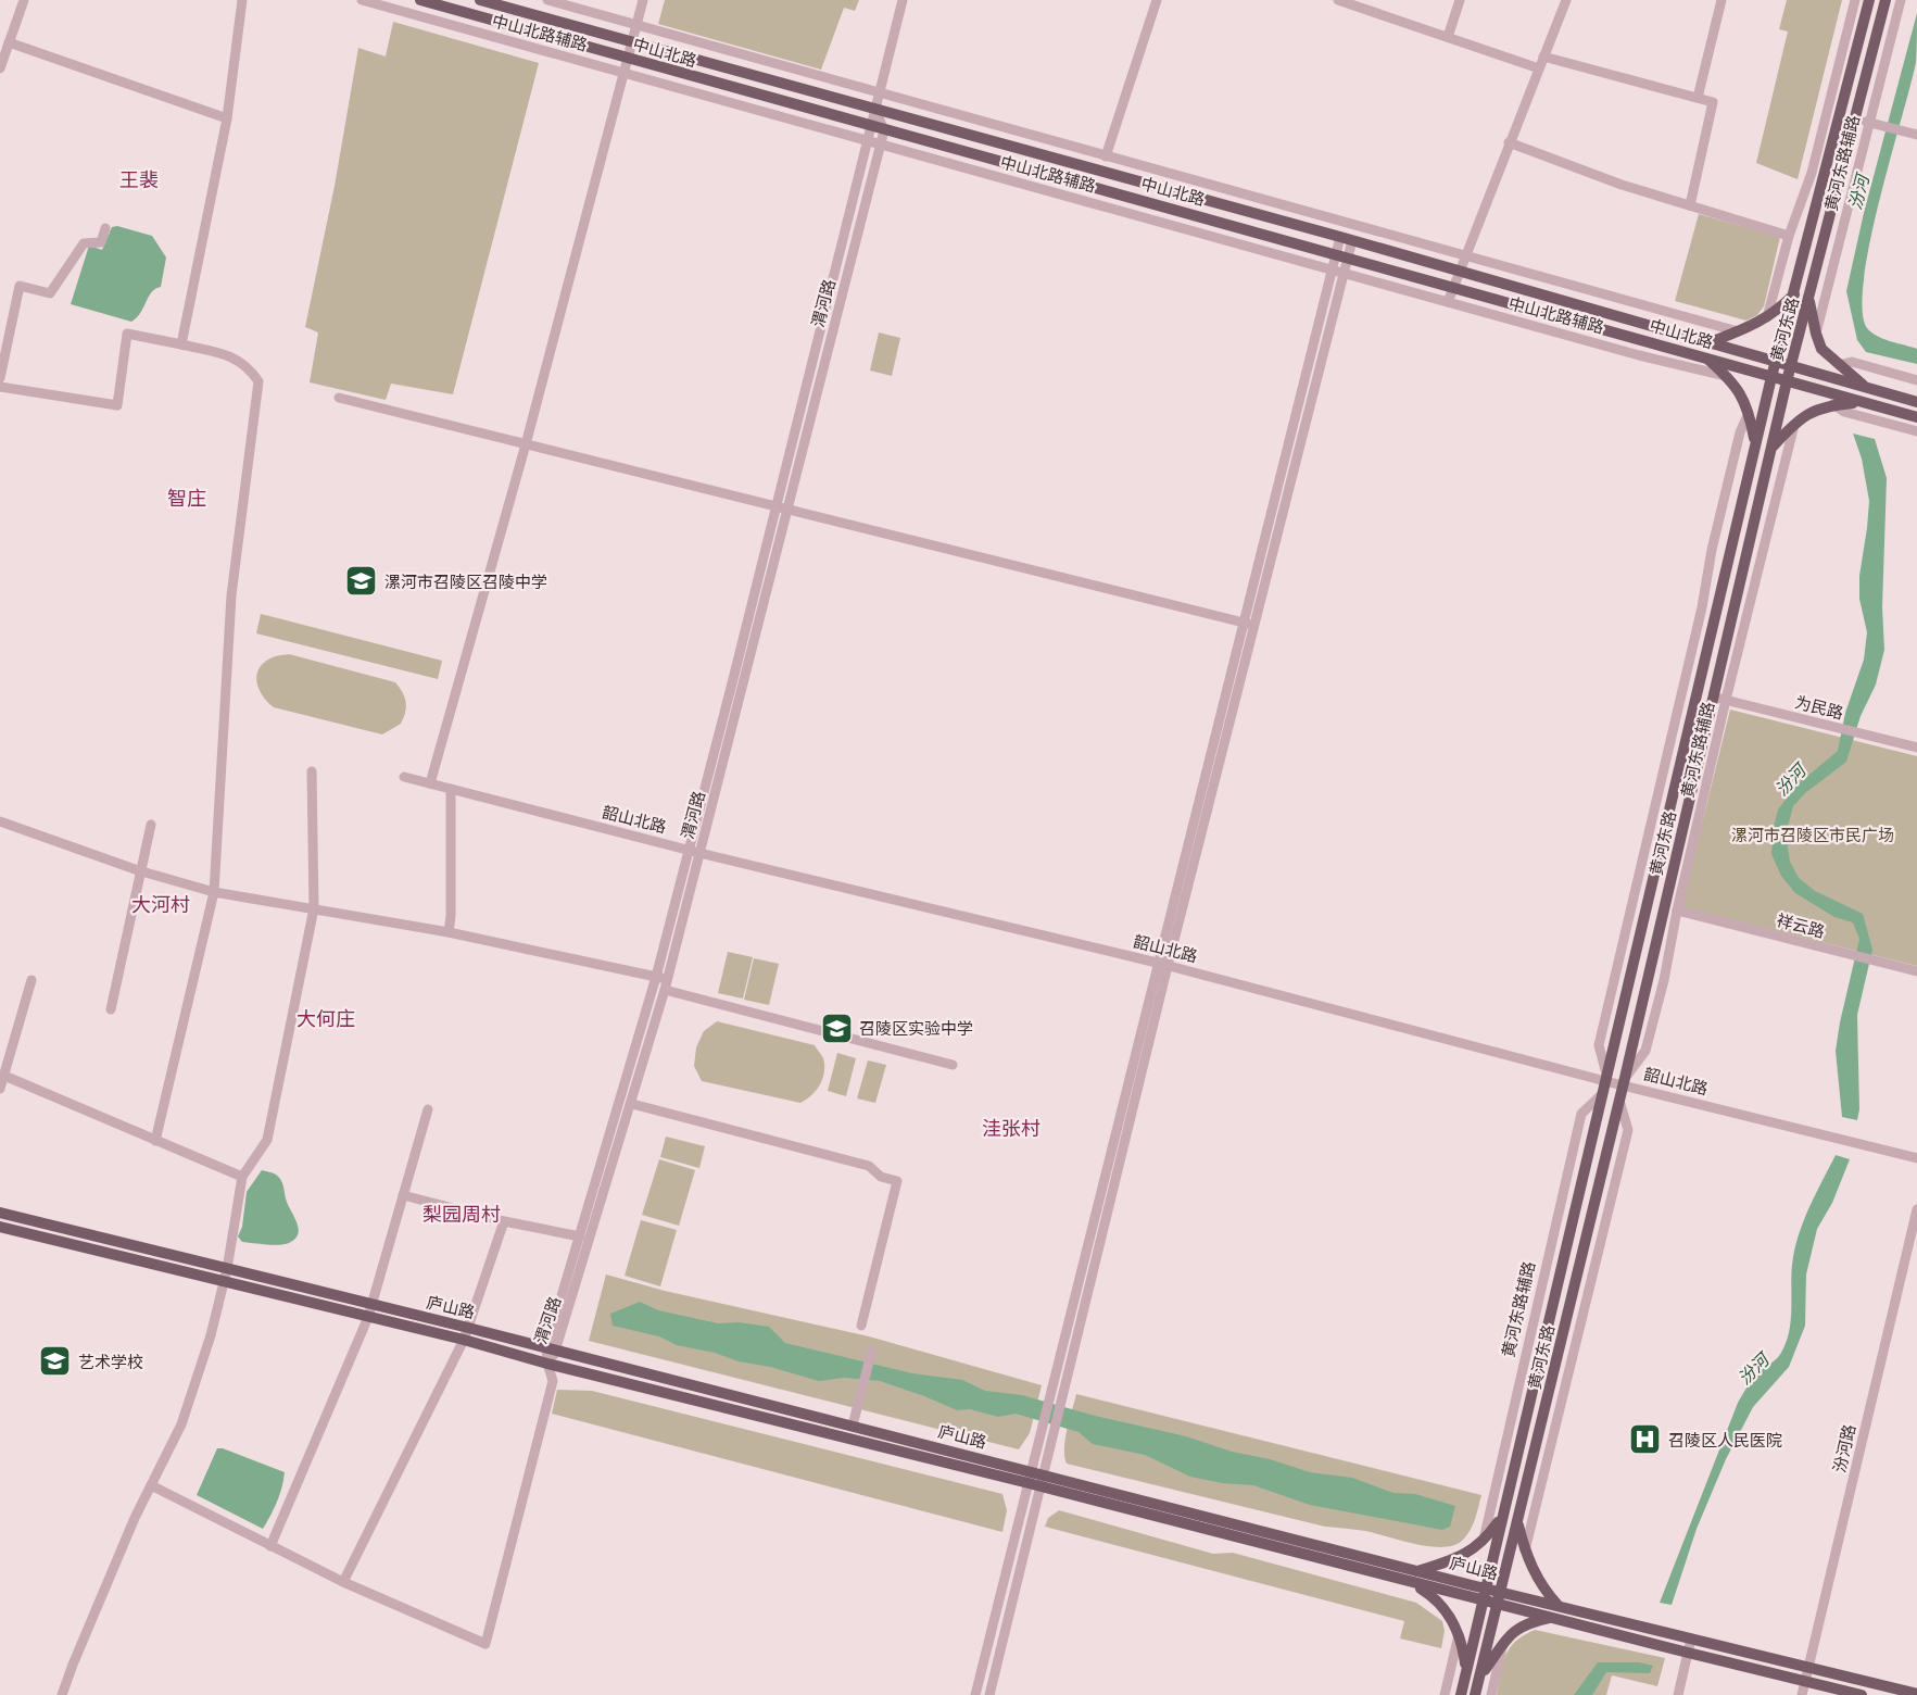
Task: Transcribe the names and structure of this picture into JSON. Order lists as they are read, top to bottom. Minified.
{"streets":{"main road":["中山北路","黄河东路","庐山路"],"street":["中山北路辅路","黄河东路辅路","渭河路","为民路","韶山北路","祥云路","汾河路"]},"crossings":[["中山北路辅路","渭河路"],["中山北路","渭河路"],["中山北路","黄河东路"],["黄河东路辅路","黄河东路"],["黄河东路辅路","为民路"],["黄河东路辅路","韶山北路"],["黄河东路辅路","祥云路"],["渭河路","韶山北路"],["渭河路","庐山路"],["黄河东路","为民路"],["黄河东路","韶山北路"],["黄河东路","庐山路"],["庐山路","汾河路"]],"districts":["王裴","智庄","大河村","大何庄","洼张村","梨园周村"],"water":["汾河"],"parks":["漯河市召陵区市民广场"],"places":{"school or university":["漯河市召陵区召陵中学","召陵区实验中学","艺术学校"],"hospital":["召陵区人民医院"]}}
